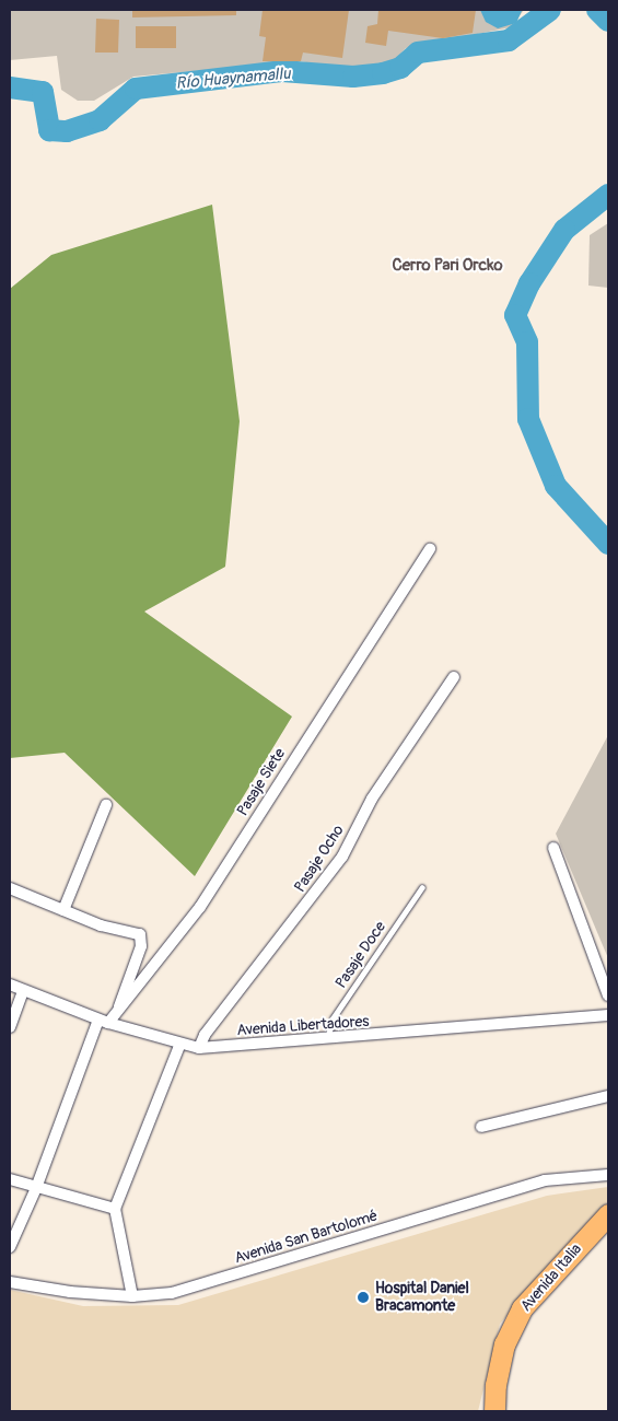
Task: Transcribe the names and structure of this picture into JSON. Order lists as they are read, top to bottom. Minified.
{"streets":{"highway":["Avenida Italia"],"street":["Pasaje Siete","Pasaje Ocho","Avenida Libertadores","Avenida San Bartolomé"],"lane":["Pasaje Doce"]},"crossings":[["Pasaje Siete","Avenida Libertadores"],["Pasaje Ocho","Avenida Libertadores"],["Pasaje Doce","Avenida Libertadores"]],"districts":["Cerro Pari Orcko"],"water":["Río Huaynamallu"],"places":["Hospital Daniel Bracamonte"]}
